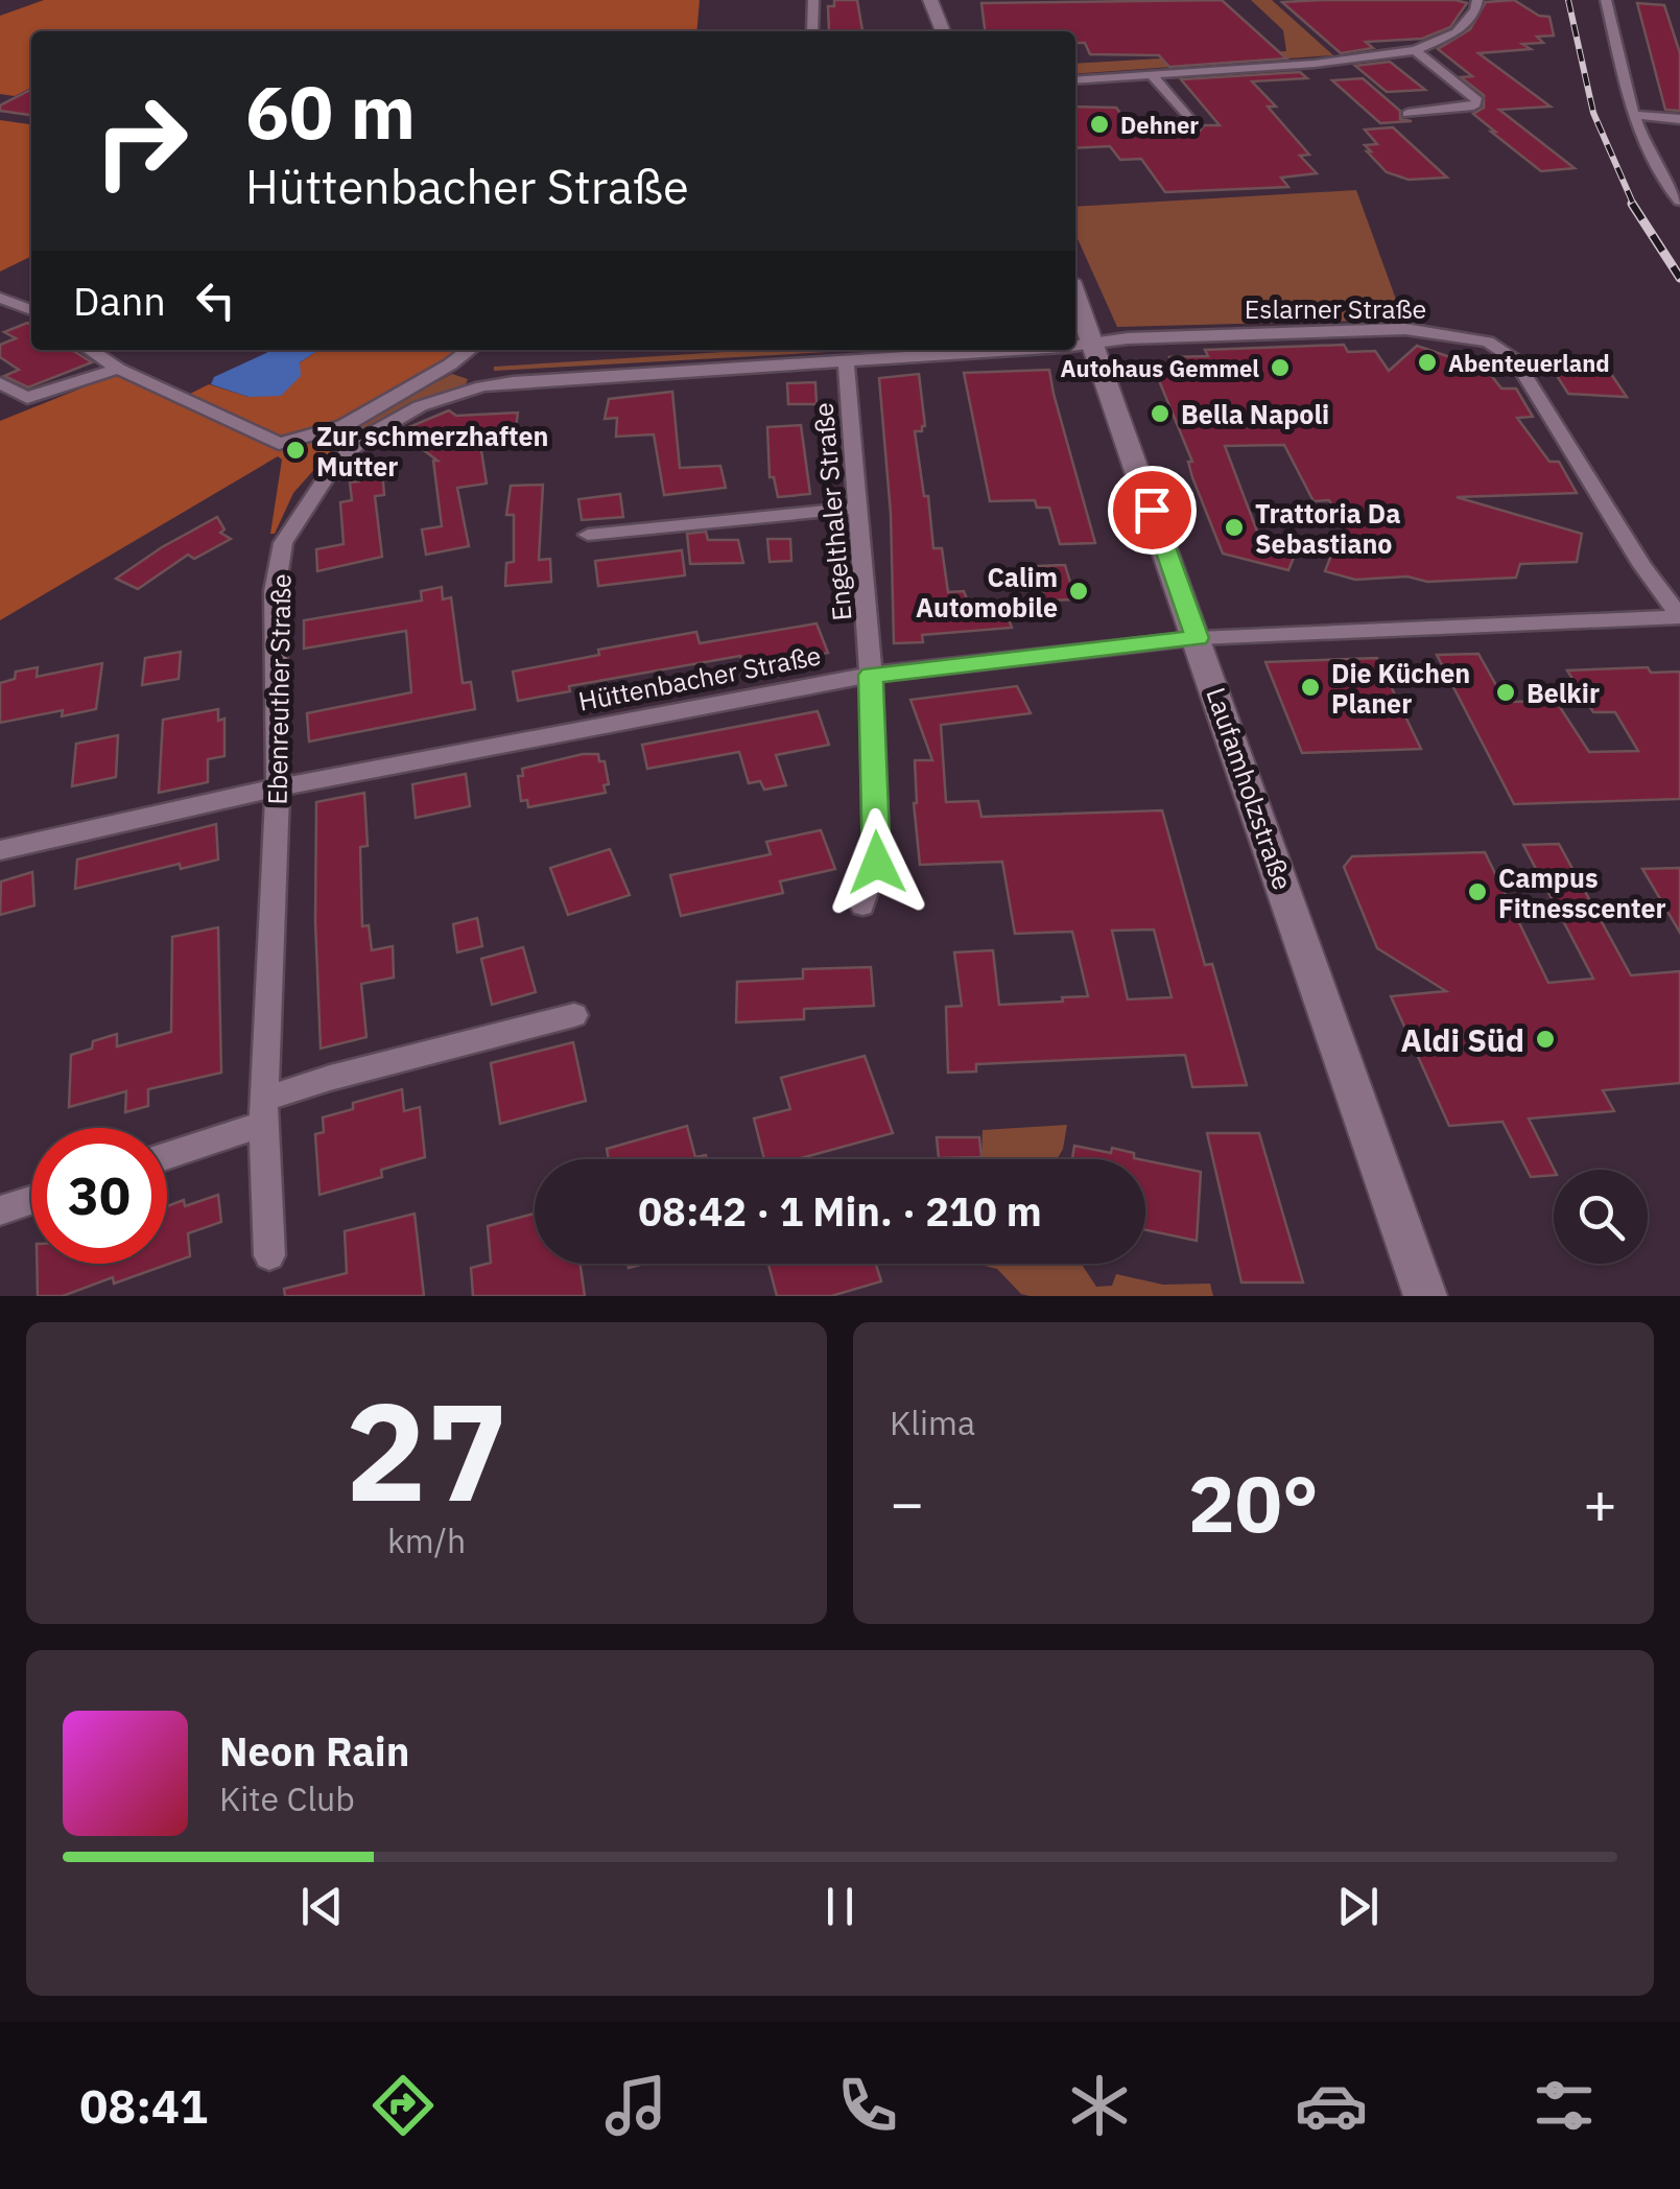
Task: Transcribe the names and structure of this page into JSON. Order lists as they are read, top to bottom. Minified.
{"streets":{"main road":["Laufamholzstraße"],"street":["Eslarner Straße","Engelthaler Straße","Hüttenbacher Straße","Ebenreuther Straße"]},"crossings":[["Eslarner Straße","Engelthaler Straße"],["Eslarner Straße","Hüttenbacher Straße"],["Eslarner Straße","Ebenreuther Straße"],["Eslarner Straße","Laufamholzstraße"],["Engelthaler Straße","Hüttenbacher Straße"],["Engelthaler Straße","Ebenreuther Straße"],["Hüttenbacher Straße","Ebenreuther Straße"],["Hüttenbacher Straße","Laufamholzstraße"]],"places":["Dehner","Abenteuerland","Autohaus Gemmel","Bella Napoli","Zur schmerzhaften Mutter","Trattoria Da Sebastiano","Calim Automobile","Die Küchen Planer","Belkir","Campus Fitnesscenter","Aldi Süd"],"page":{"turn":["60 m","Hüttenbacher Straße"],"then":"Dann","limit":"30","trip":"08:42 · 1 Min. · 210 m","tile":[["27","km/h"],"Klima"],"heat":["−","20°","+"],"song":["Neon Rain","Kite Club"],"tabs":"08:41"}}
